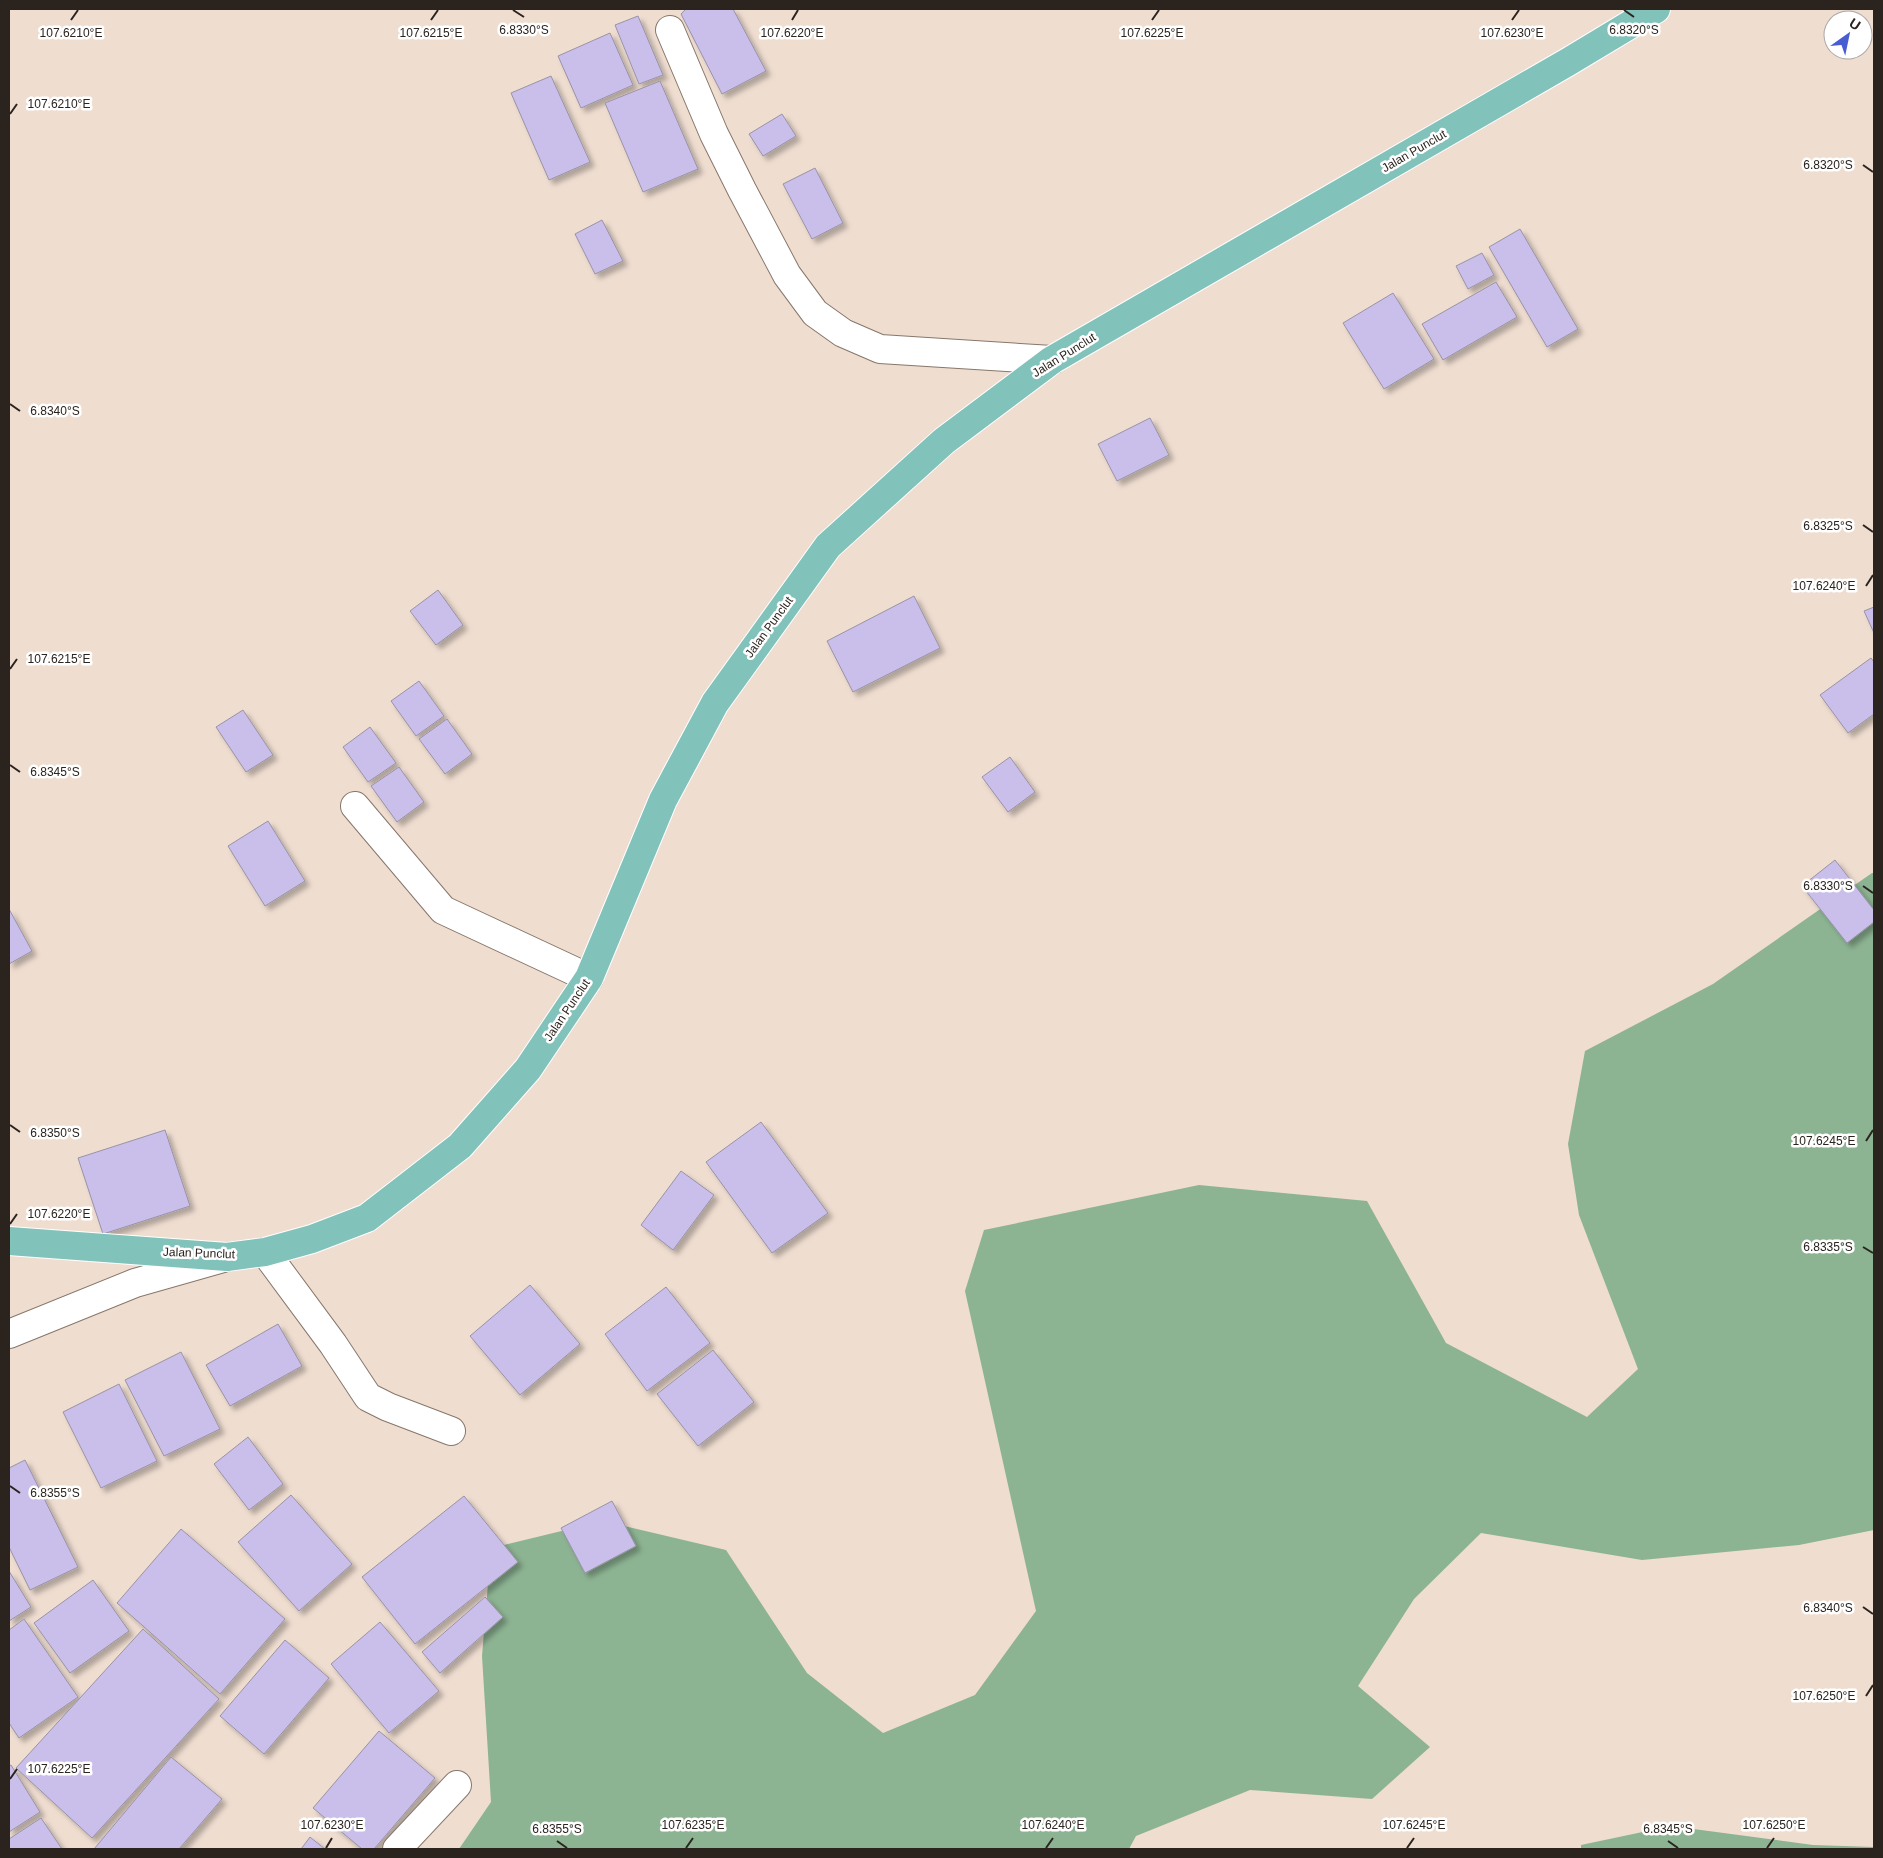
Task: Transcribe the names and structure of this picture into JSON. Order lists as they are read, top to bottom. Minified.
{"streets":{"main road":["Jalan Punclut"]},"north":"top right","coordinates":["6.8320°S","6.8330°S","107.6225°E","107.6210°E","107.6215°E","107.6220°E","107.6230°E","6.8340°S","6.8325°S","107.6240°E","6.8345°S","6.8350°S","107.6245°E","6.8335°S","6.8355°S","107.6250°E","107.6235°E"]}
